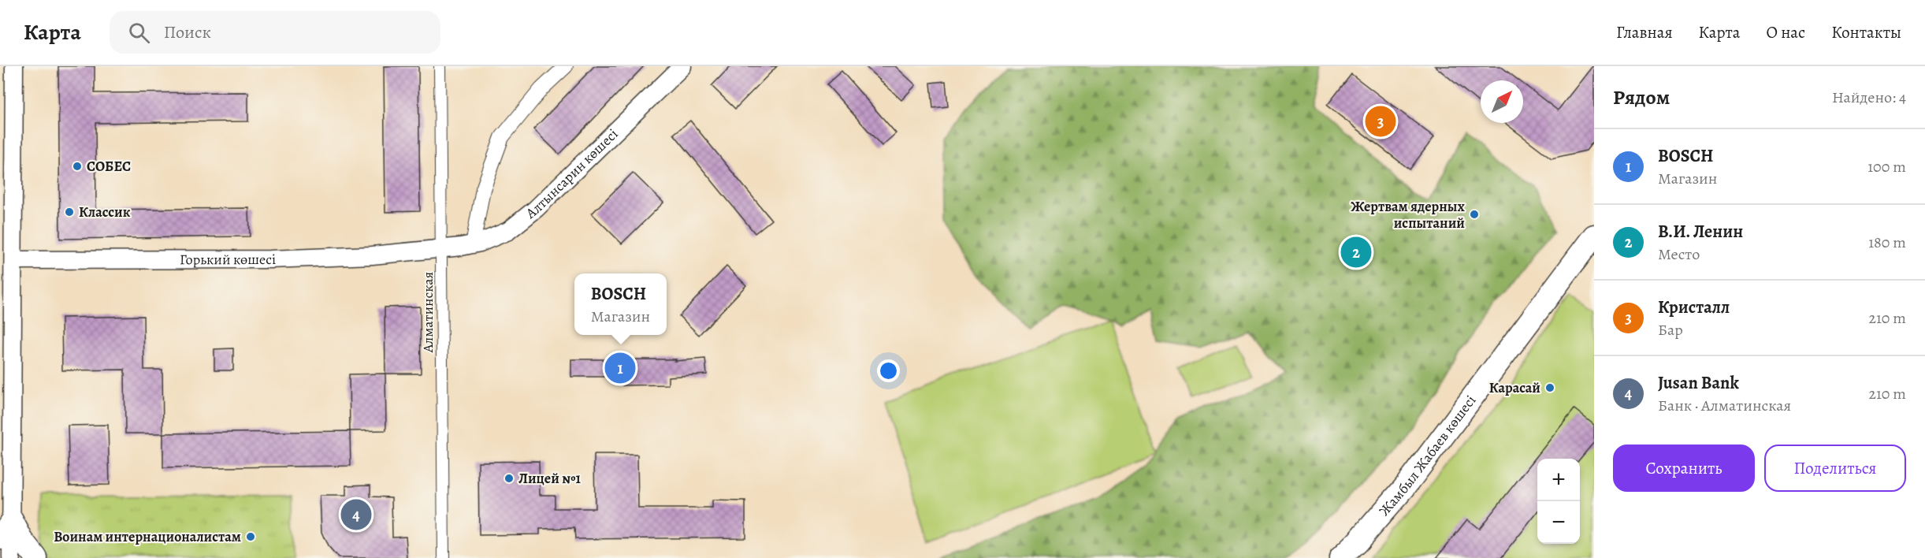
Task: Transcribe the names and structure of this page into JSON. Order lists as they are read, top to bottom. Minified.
{"streets":{"main road":["Жамбыл Жабаев көшесі"],"street":["Алтынсарин көшесі","Горький көшесі","Алматинская"]},"crossings":[["Алтынсарин көшесі","Горький көшесі"],["Алтынсарин көшесі","Алматинская"],["Горький көшесі","Алматинская"]],"places":["СОБЕС","Классик","Жертвам ядерных испытаний","Карасай","Лицей №1","Воинам интернационалистам"],"north":"top right","page":{"header":"Карта","search":"Поиск","nav":["Главная","Карта","О нас","Контакты"],"heading":["Рядом","Найдено: 4"],"pins":["3","2","1","4"],"list":[{"mark":"1","name":"BOSCH","note":"Магазин","value":"100 m"},{"mark":"2","name":"В.И. Ленин","note":"Место","value":"180 m"},{"mark":"3","name":"Кристалл","note":"Бар","value":"210 m"},{"mark":"4","name":"Jusan Bank","note":"Банк · Алматинская","value":"210 m"}],"popup":["BOSCH","Магазин"],"buttons":["Сохранить","Поделиться"],"map_buttons":["+","−"]}}
